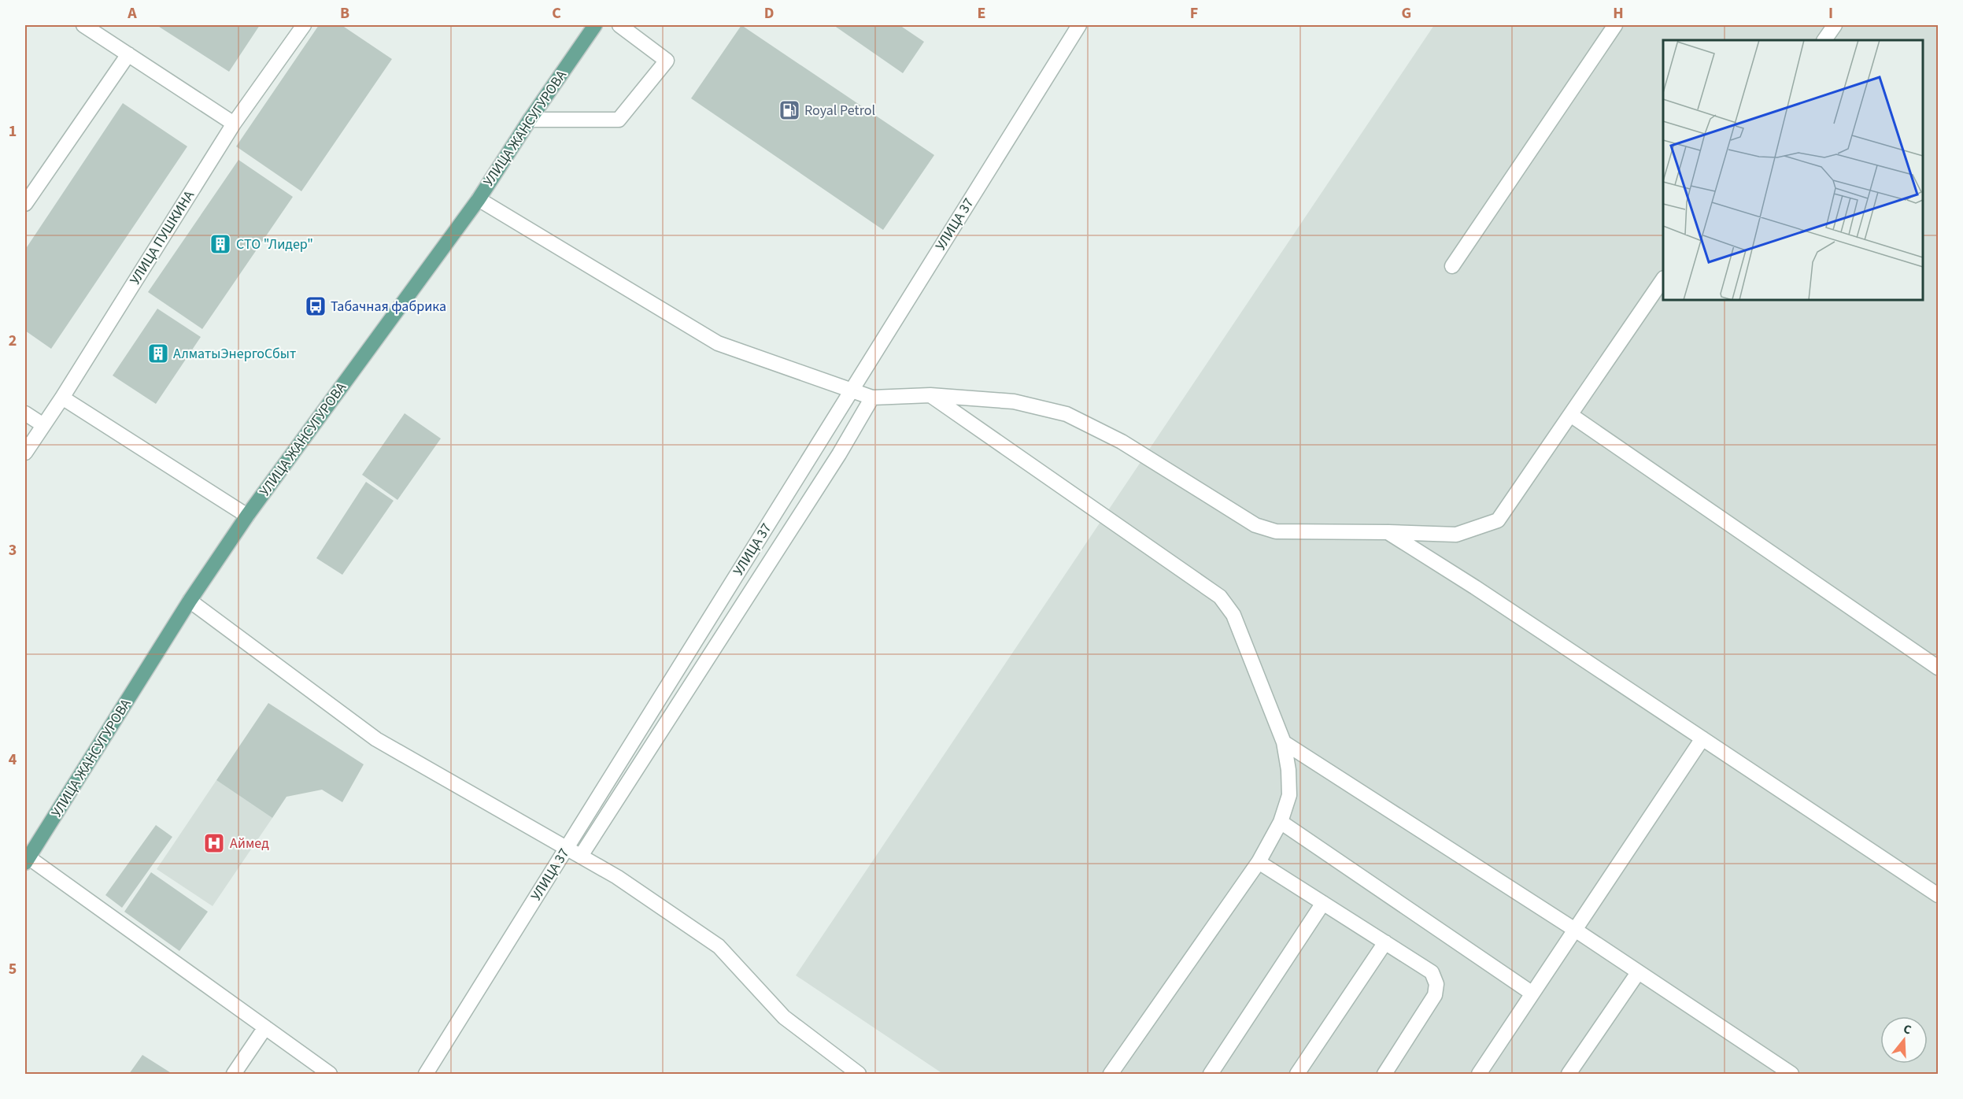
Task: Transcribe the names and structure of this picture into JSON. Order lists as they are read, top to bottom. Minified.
{"streets":{"main road":["УЛИЦА ЖАНСУГУРОВА"],"street":["УЛИЦА 37","УЛИЦА ПУШКИНА"]},"places":{"fuel station":["Royal Petrol"],"building":["СТО \"Лидер\"","АлматыЭнергоСбыт"],"bus stop":["Табачная фабрика"],"hospital":["Аймед"]},"north":"top","grid":{"columns":["A","B","C","D","E","F","G","H","I"],"rows":["1","2","3","4","5"]}}
